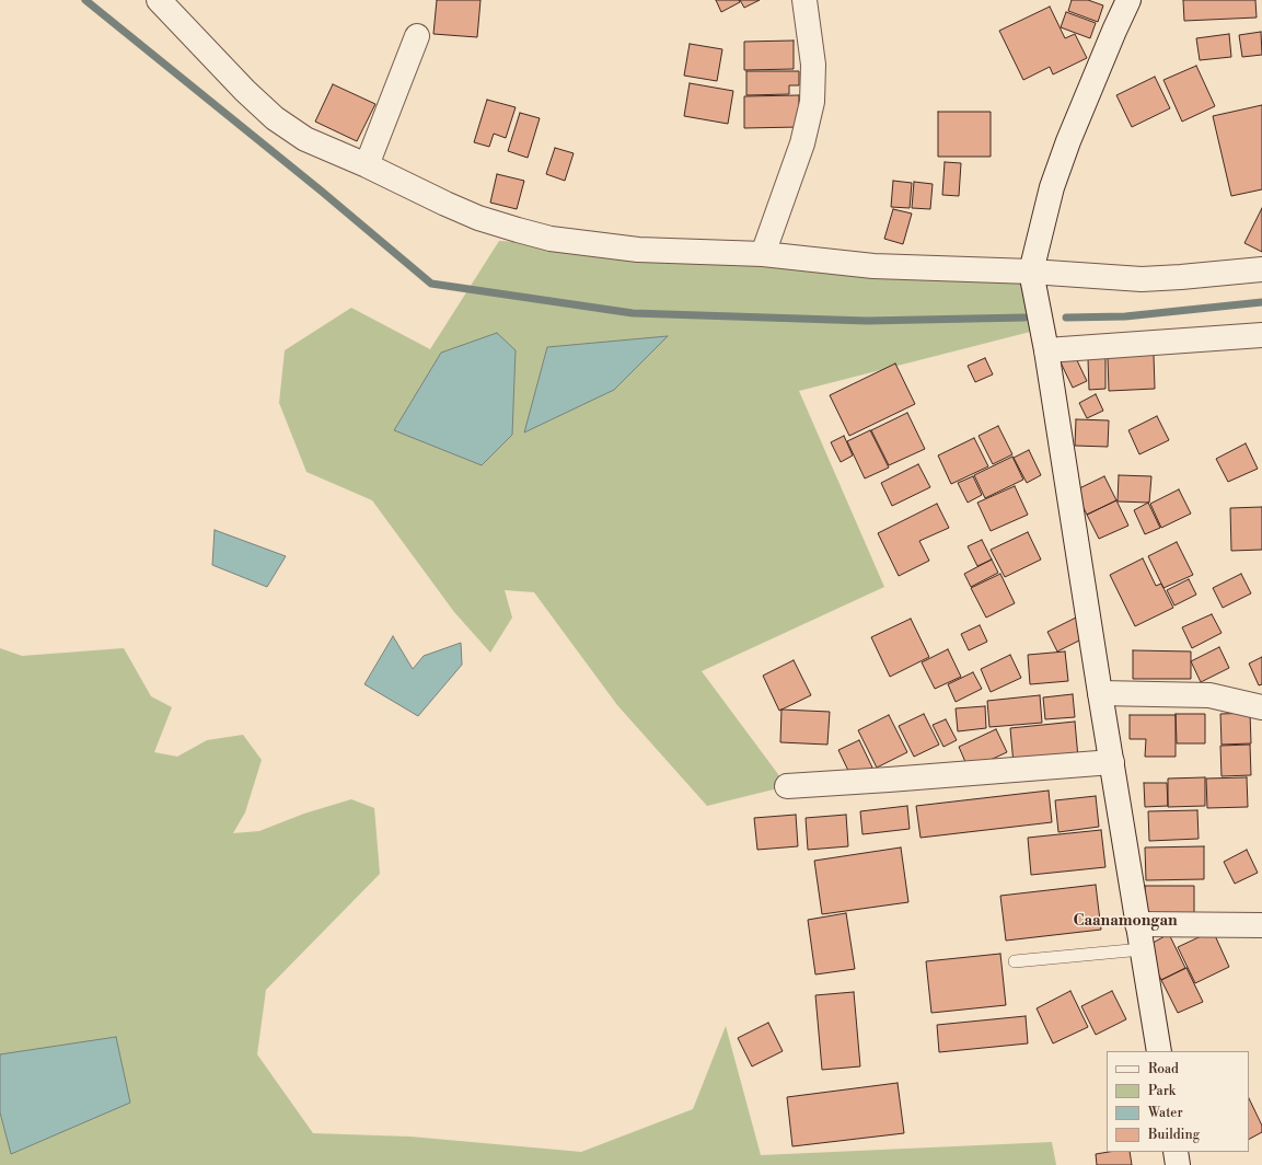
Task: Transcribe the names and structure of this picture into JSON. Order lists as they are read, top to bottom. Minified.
{"districts":["Caanamongan"],"legend":["Road","Park","Water","Building"]}
